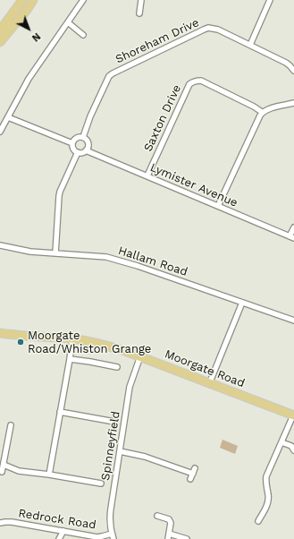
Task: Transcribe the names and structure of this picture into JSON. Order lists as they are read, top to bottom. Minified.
{"streets":{"main road":["Moorgate Road"],"street":["Shoreham Drive","Saxton Drive","Lymister Avenue","Hallam Road","Spinneyfield","Redrock Road"]},"crossings":[["Shoreham Drive","Lymister Avenue"],["Saxton Drive","Lymister Avenue"],["Moorgate Road","Spinneyfield"],["Spinneyfield","Redrock Road"]],"places":["Moorgate Road/Whiston Grange"],"north":"bottom right"}
